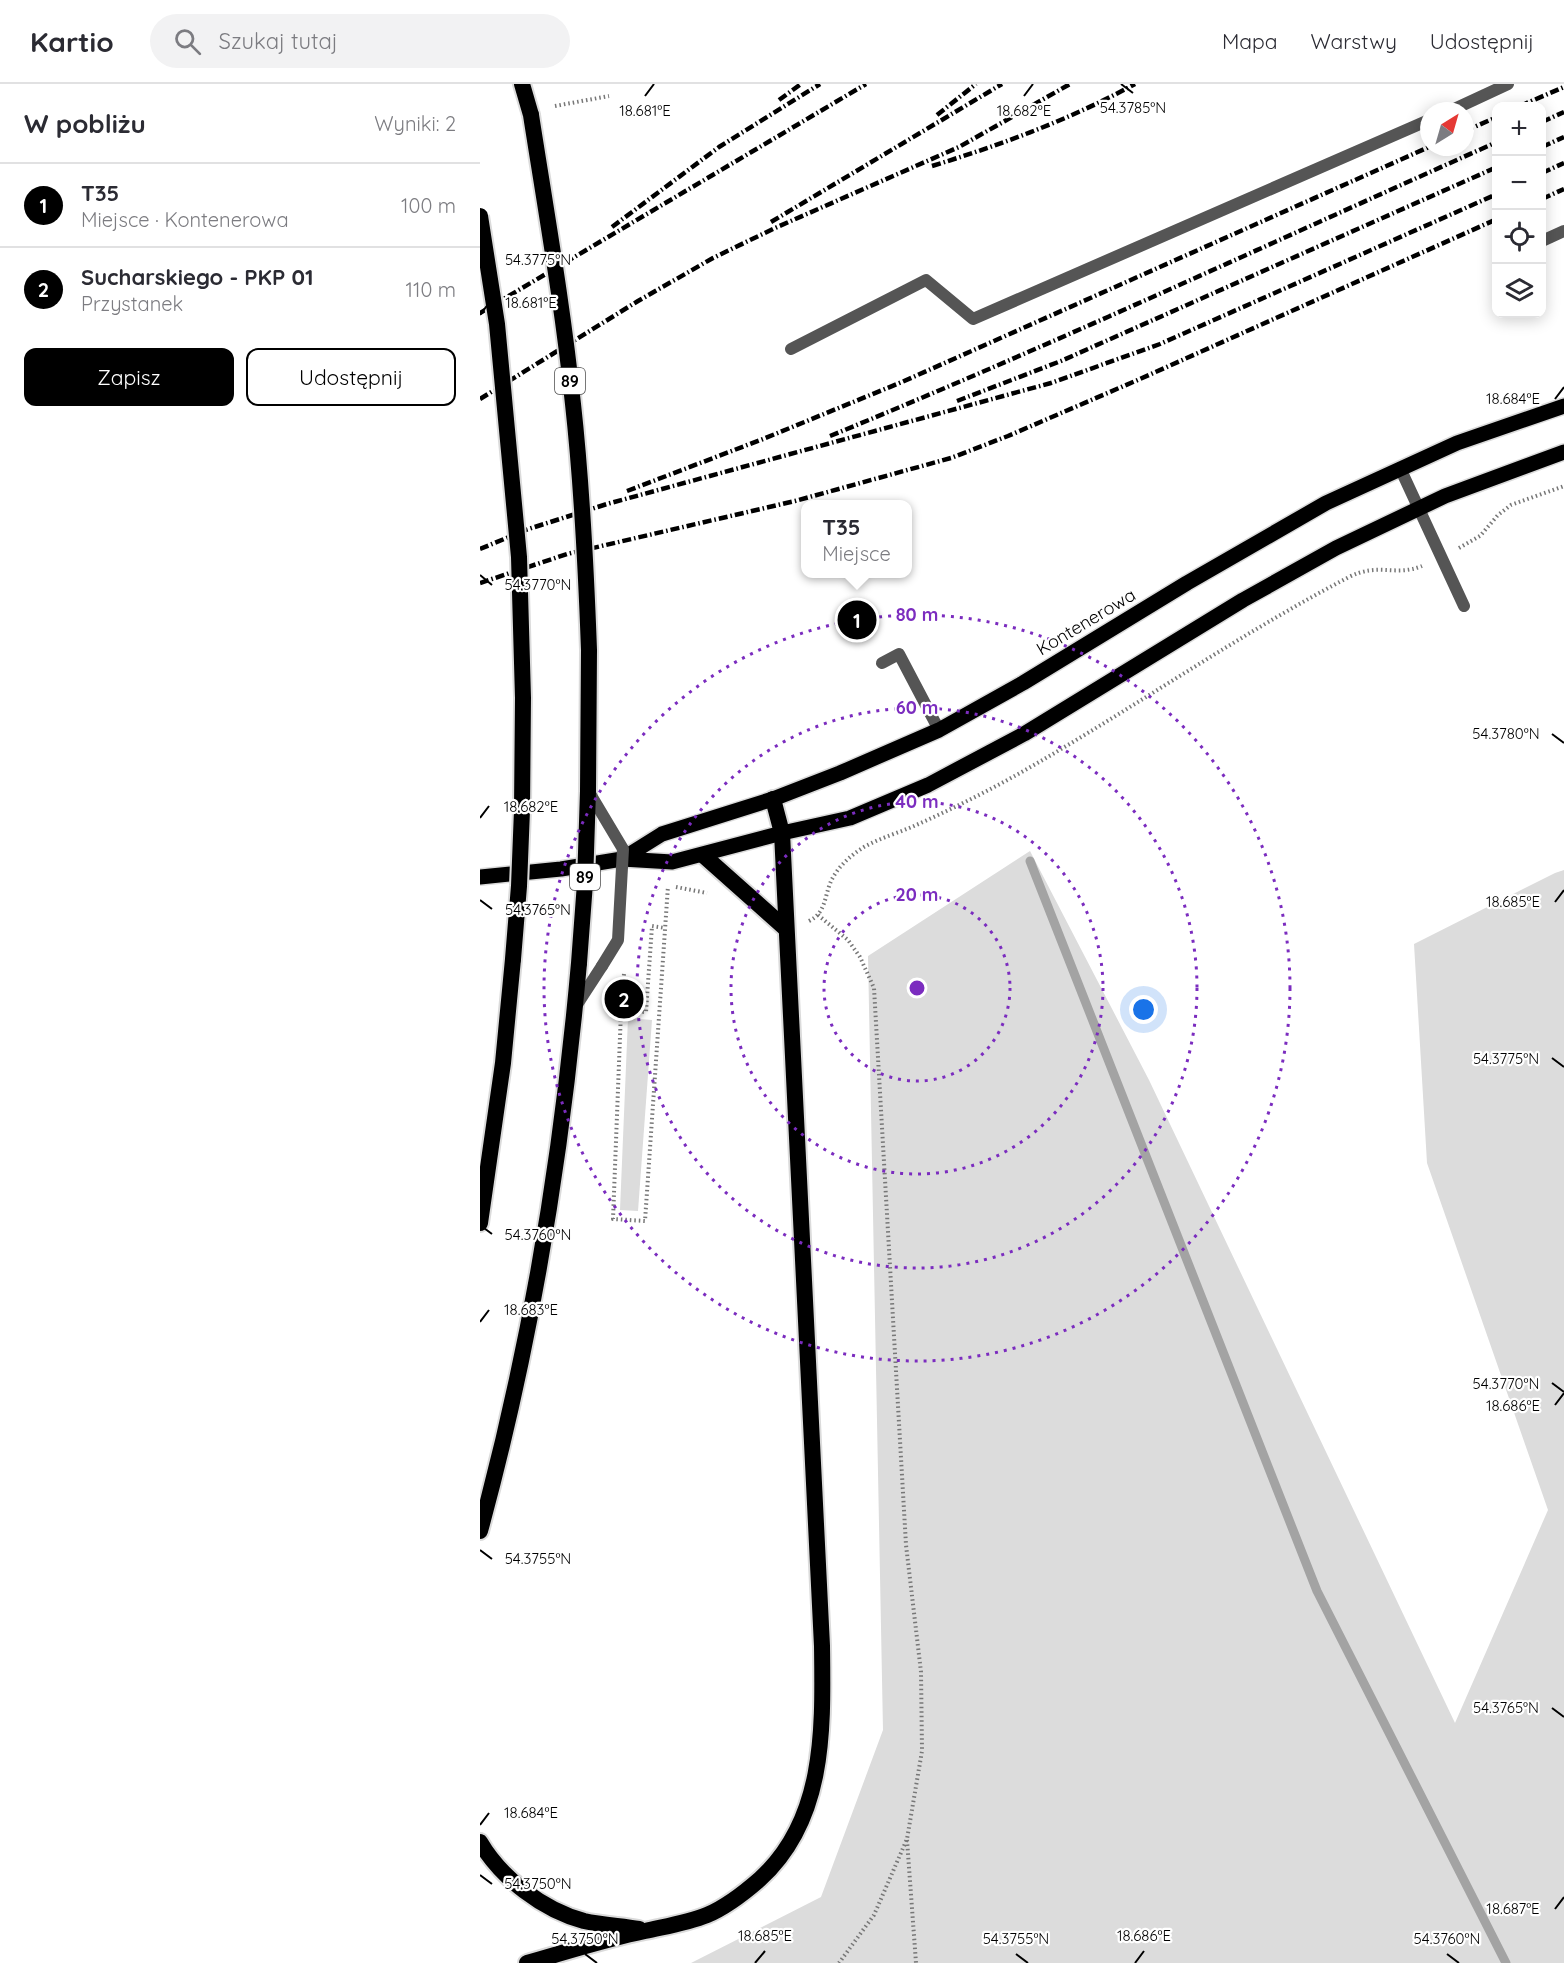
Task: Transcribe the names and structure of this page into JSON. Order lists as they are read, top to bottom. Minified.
{"streets":{"highway":["89"],"main road":["Kontenerowa"]},"north":"top right","page":{"header":"Kartio","search":"Szukaj tutaj","nav":["Mapa","Warstwy","Udostępnij"],"heading":["W pobliżu","Wyniki: 2"],"map_buttons":["+","−"],"list":[{"mark":"1","name":"T35","note":"Miejsce · Kontenerowa","value":"100 m"},{"mark":"2","name":"Sucharskiego - PKP 01","note":"Przystanek","value":"110 m"}],"buttons":["Zapisz","Udostępnij"],"popup":["T35","Miejsce"],"pins":["1","2"]},"coordinates":["54.3785°N","18.681°E","18.682°E","54.3775°N","18.684°E","54.3770°N","54.3780°N","18.685°E","54.3765°N","54.3760°N","18.683°E","18.686°E","54.3755°N","54.3750°N","18.687°E"],"rings":["80 m","60 m","40 m","20 m"]}
